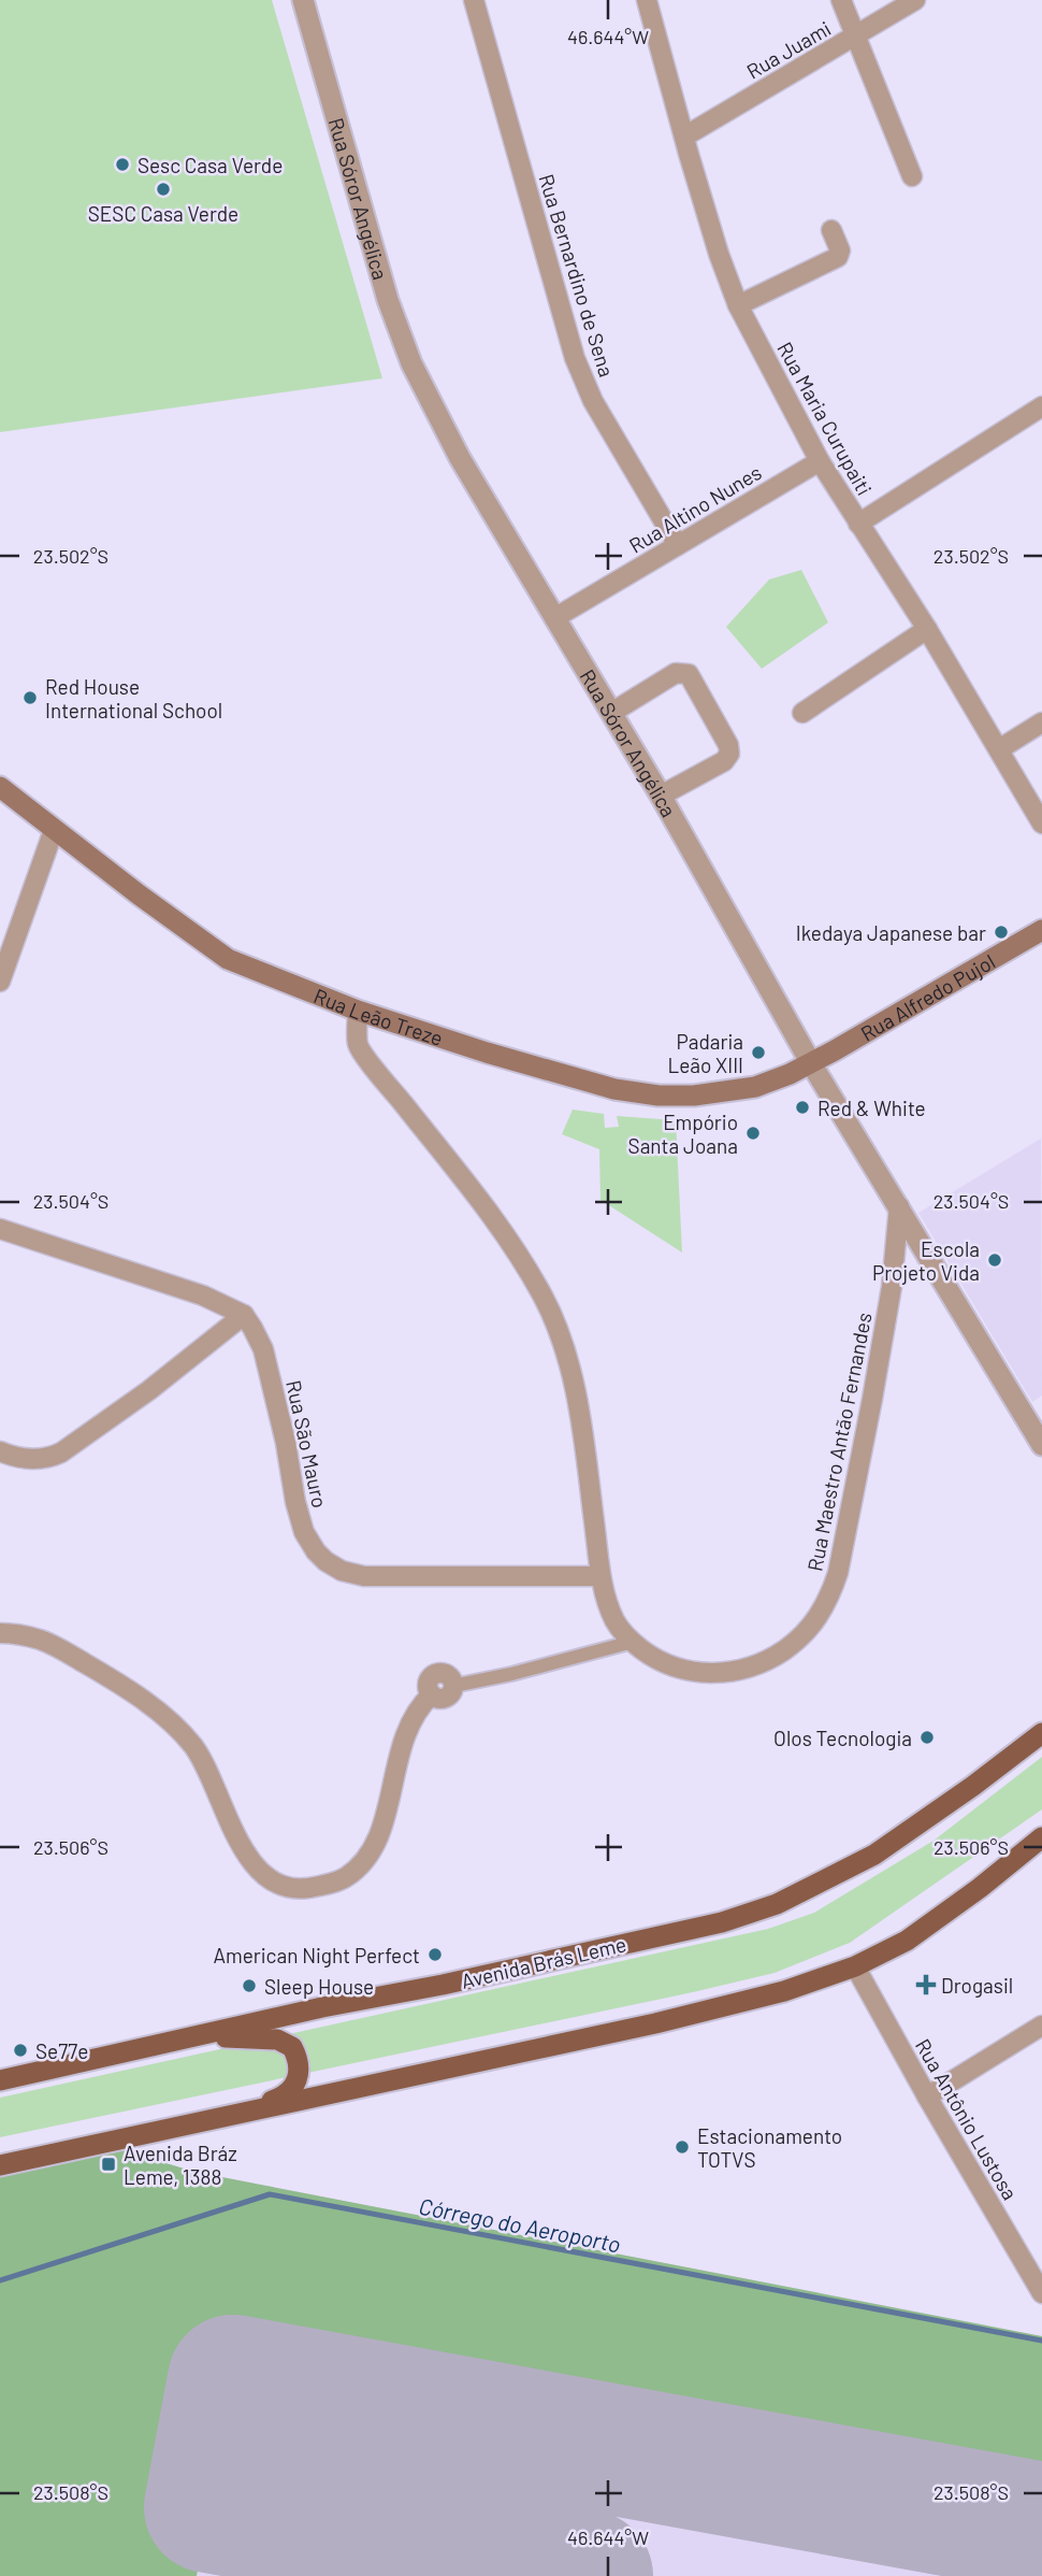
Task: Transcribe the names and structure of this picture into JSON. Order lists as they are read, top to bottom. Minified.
{"streets":{"main road":["Rua Alfredo Pujol","Rua Leão Treze","Avenida Brás Leme"],"street":["Rua Juami","Rua Sóror Angélica","Rua Bernardino de Sena","Rua Maria Curupaiti","Rua Altino Nunes","Rua Maestro Antão Fernandes","Rua São Mauro","Rua Antônio Lustosa"]},"crossings":[["Rua Juami","Rua Maria Curupaiti"],["Rua Sóror Angélica","Rua Altino Nunes"],["Rua Sóror Angélica","Rua Alfredo Pujol"],["Rua Sóror Angélica","Rua Leão Treze"],["Rua Sóror Angélica","Rua Maestro Antão Fernandes"],["Rua Bernardino de Sena","Rua Altino Nunes"],["Rua Maria Curupaiti","Rua Altino Nunes"],["Rua Alfredo Pujol","Rua Leão Treze"],["Rua Leão Treze","Rua Maestro Antão Fernandes"],["Rua Maestro Antão Fernandes","Rua São Mauro"]],"water":["Córrego do Aeroporto"],"places":{"other":["Sesc Casa Verde","SESC Casa Verde","Red House International School","Ikedaya Japanese bar","Padaria Leão XIII","Red & White","Empório Santa Joana","Escola Projeto Vida","Olos Tecnologia","American Night Perfect","Sleep House","Se77e","Estacionamento TOTVS"],"health":["Drogasil"],"transit":["Avenida Bráz Leme, 1388"]},"coordinates":["46.644°W","23.502°S","23.504°S","23.506°S","23.508°S"]}
